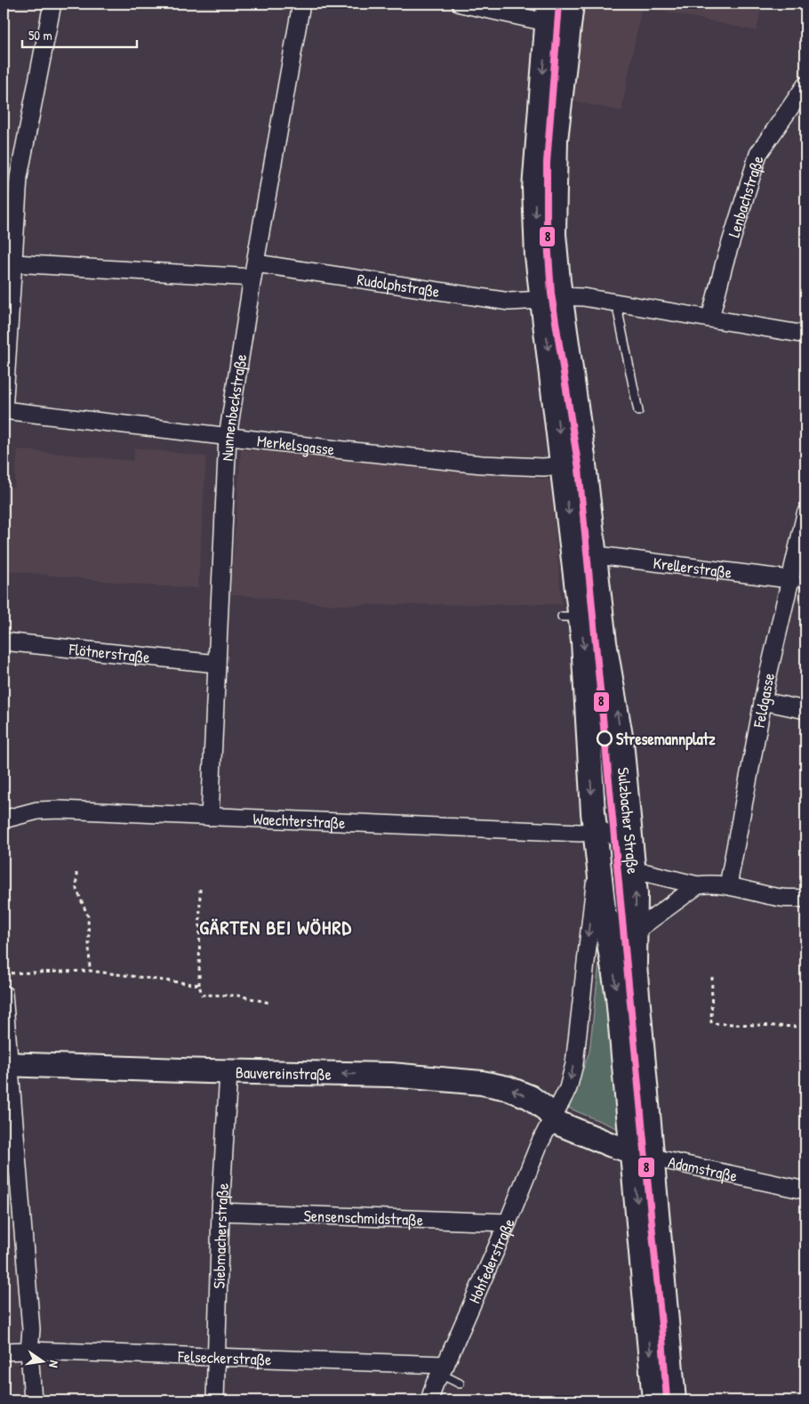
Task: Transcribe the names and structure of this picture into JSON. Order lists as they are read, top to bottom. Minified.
{"streets":{"main road":["Sulzbacher Straße","Bauvereinstraße","Adamstraße"],"street":["Lenbachstraße","Rudolphstraße","Nunnenbeckstraße","Merkelsgasse","Krellerstraße","Flötnerstraße","Feldgasse","Waechterstraße","Sensenschmidstraße","Siebmacherstraße","Hohfederstraße","Felseckerstraße"]},"crossings":[["Lenbachstraße","Rudolphstraße"],["Rudolphstraße","Nunnenbeckstraße"],["Rudolphstraße","Sulzbacher Straße"],["Nunnenbeckstraße","Merkelsgasse"],["Nunnenbeckstraße","Flötnerstraße"],["Nunnenbeckstraße","Waechterstraße"],["Merkelsgasse","Sulzbacher Straße"],["Krellerstraße","Feldgasse"],["Krellerstraße","Sulzbacher Straße"],["Sulzbacher Straße","Waechterstraße"],["Sulzbacher Straße","Adamstraße"],["Bauvereinstraße","Adamstraße"],["Bauvereinstraße","Siebmacherstraße"],["Bauvereinstraße","Hohfederstraße"],["Adamstraße","Hohfederstraße"],["Sensenschmidstraße","Siebmacherstraße"],["Sensenschmidstraße","Hohfederstraße"],["Siebmacherstraße","Felseckerstraße"],["Hohfederstraße","Felseckerstraße"]],"one_way":["Bauvereinstraße"],"districts":["GÄRTEN BEI WÖHRD"],"places":["Stresemannplatz"],"lines":["transit line 8"],"scale_bar":"50 m","north":"right"}
